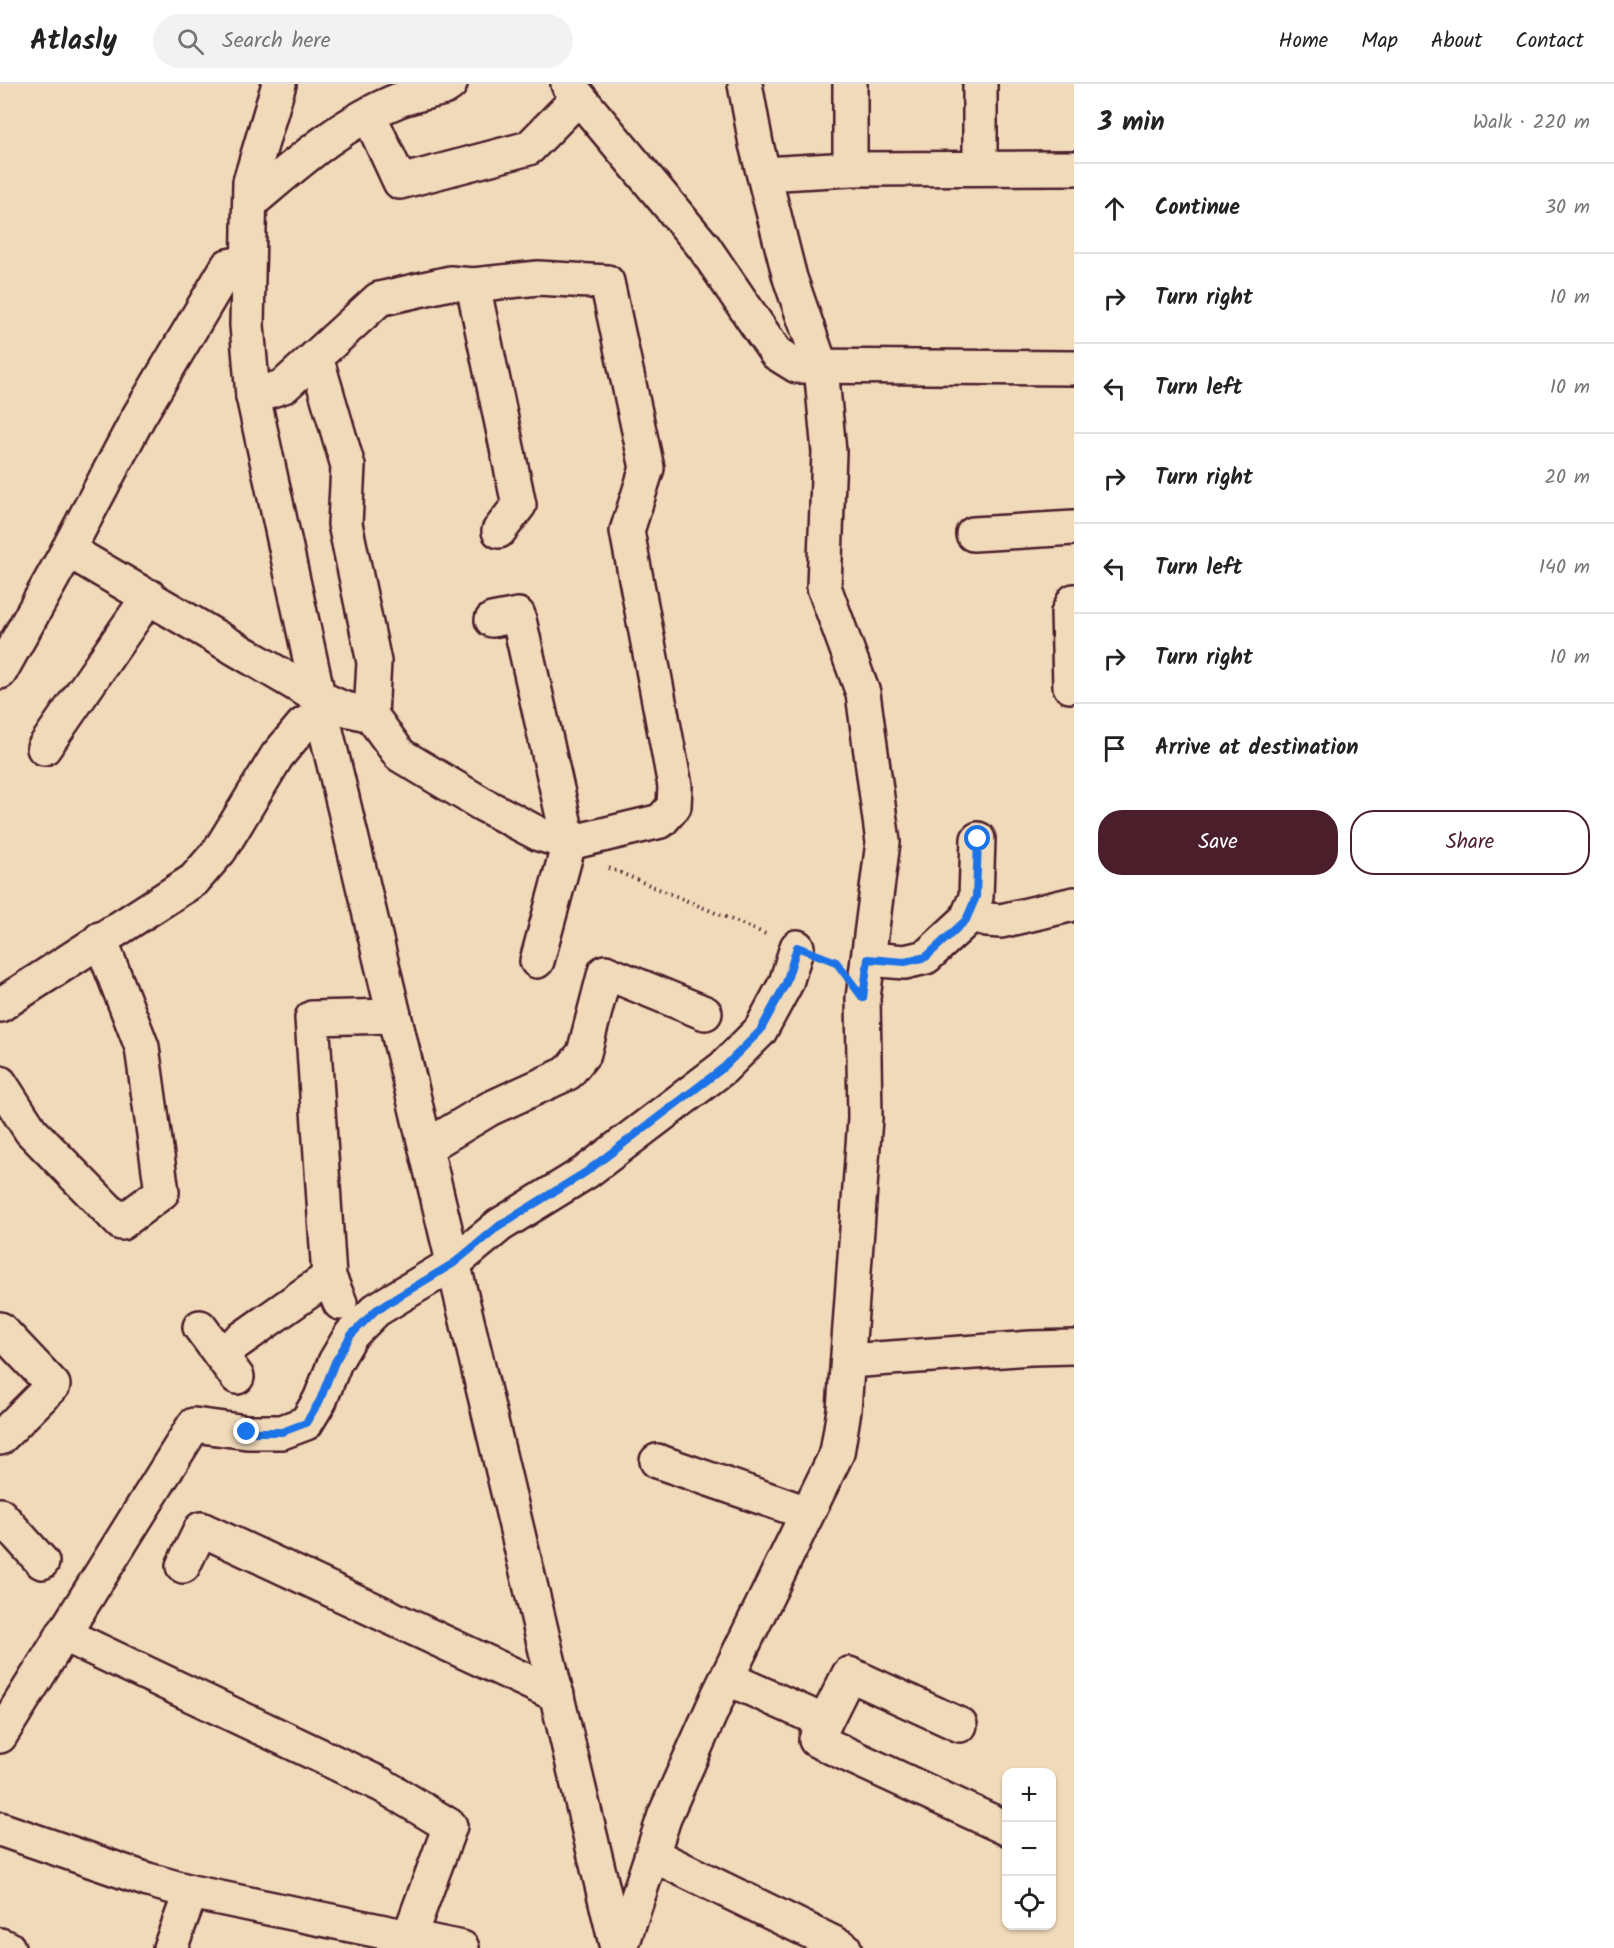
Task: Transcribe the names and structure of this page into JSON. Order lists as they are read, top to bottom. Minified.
{"page":{"header":"Atlasly","search":"Search here","nav":["Home","Map","About","Contact"],"heading":["3 min","Walk · 220 m"],"list":[["Continue","30 m"],["Turn right","10 m"],["Turn left","10 m"],["Turn right","20 m"],["Turn left","140 m"],["Turn right","10 m"],"Arrive at destination"],"buttons":["Save","Share"],"map_buttons":["+","−"]}}
